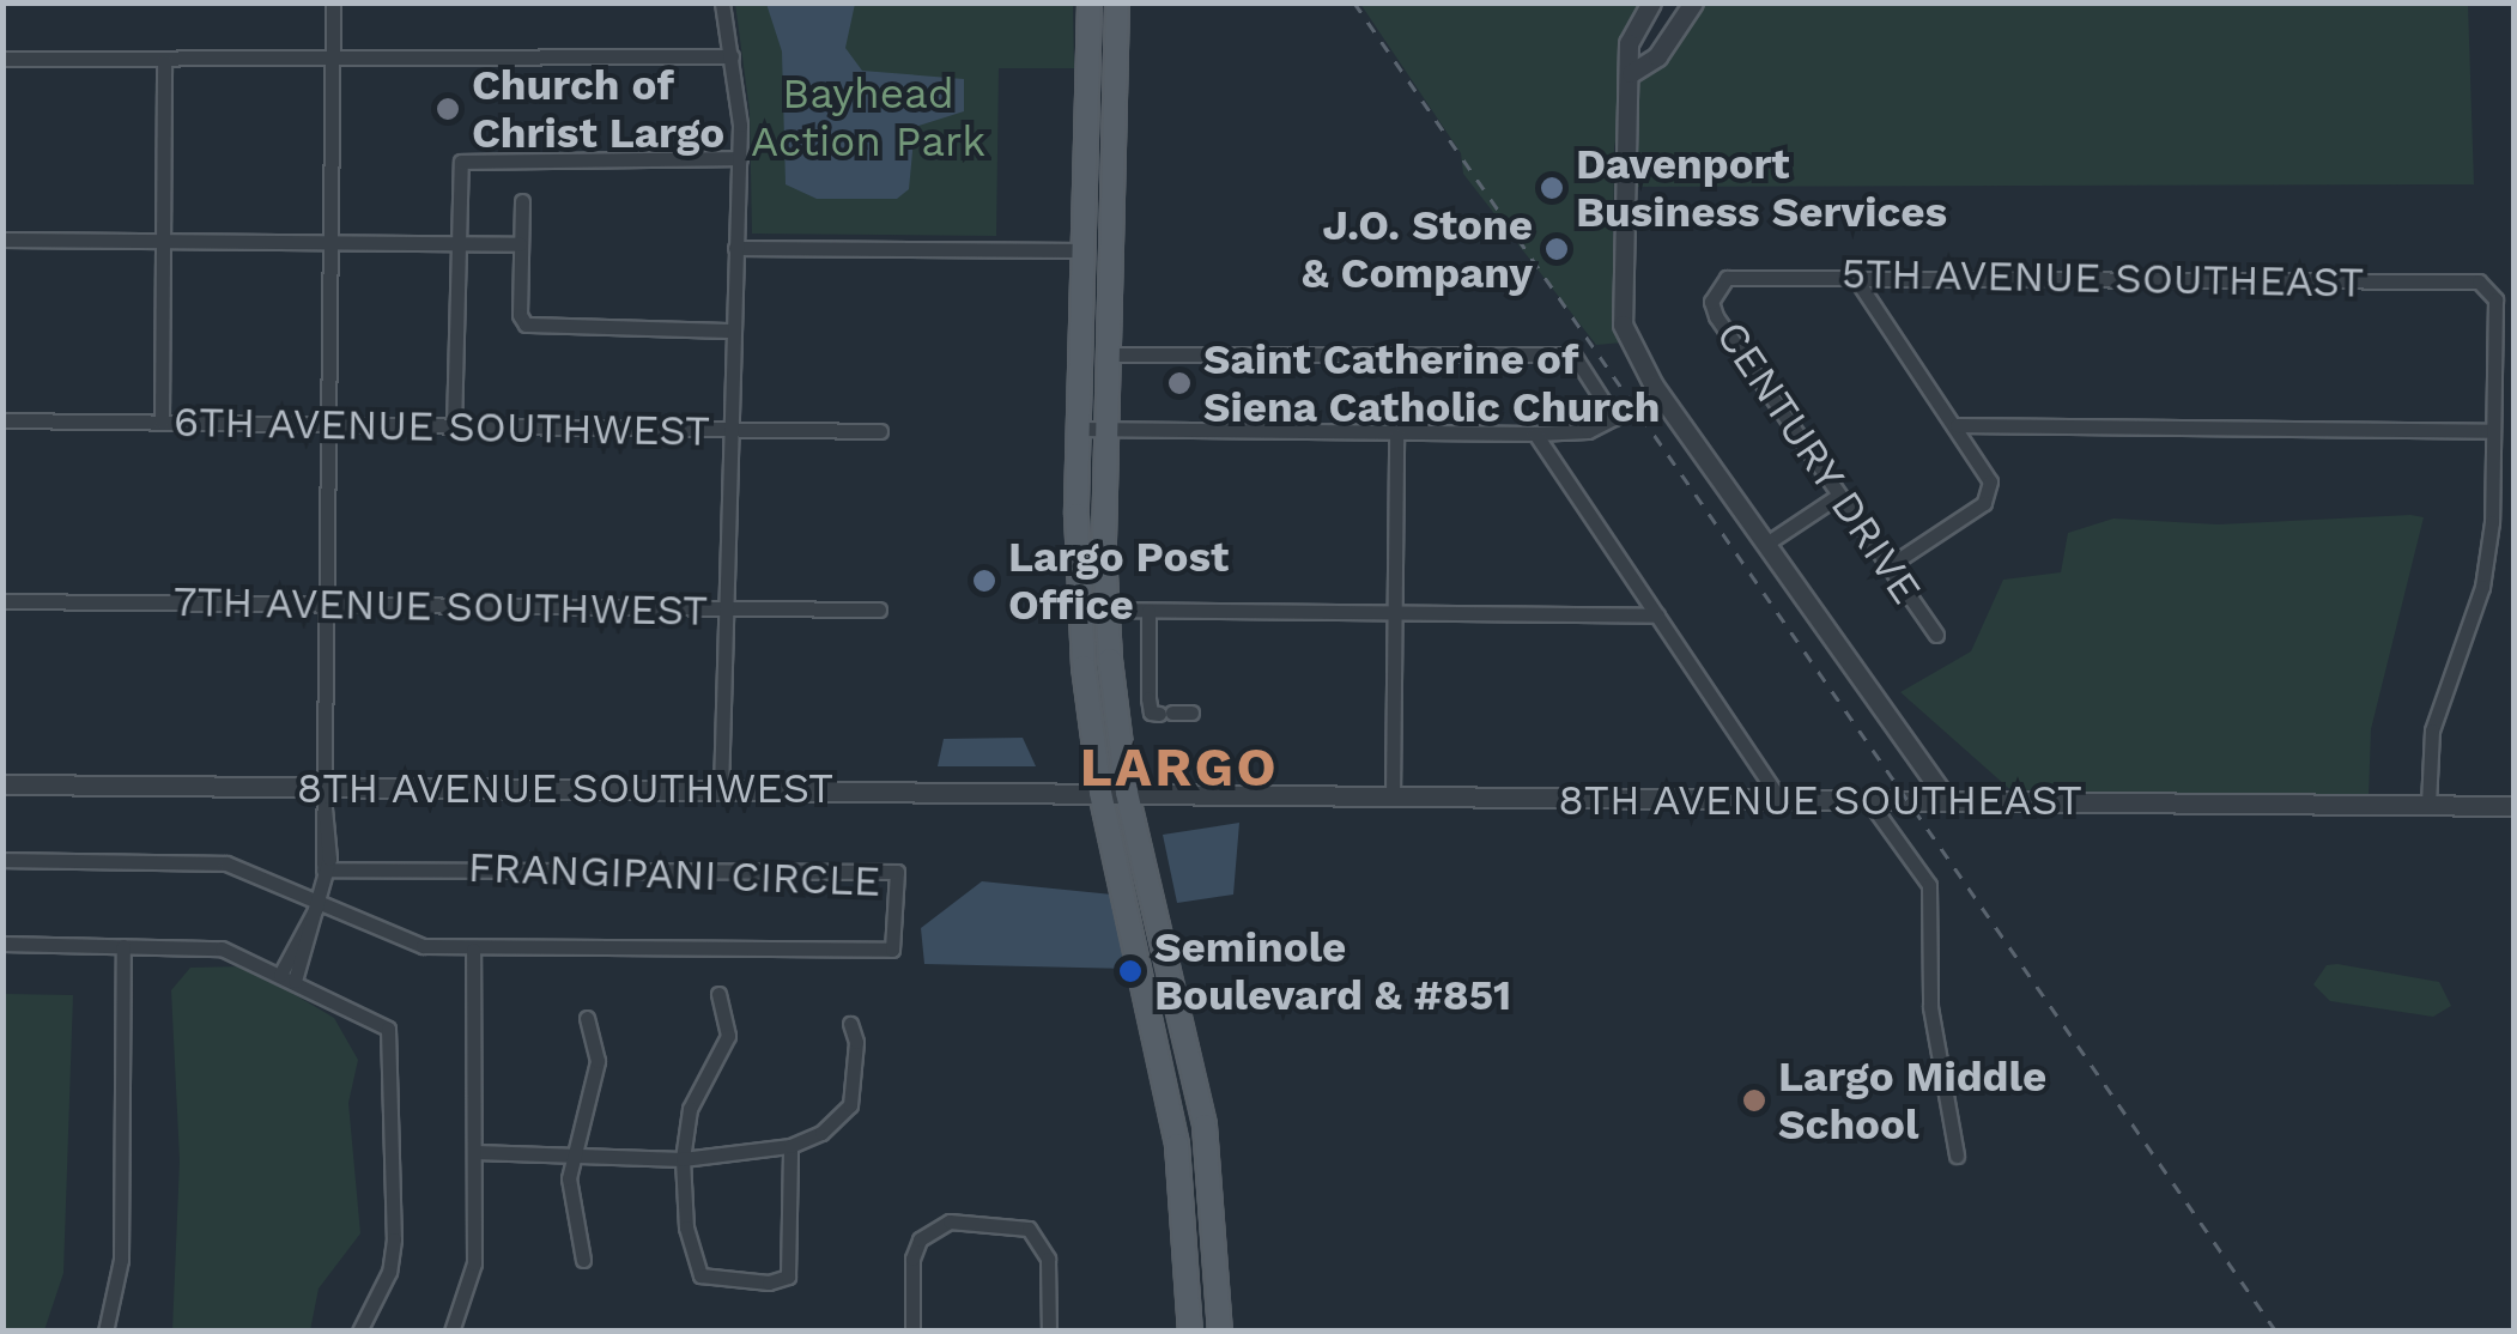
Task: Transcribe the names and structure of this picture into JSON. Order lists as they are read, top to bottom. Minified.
{"streets":{"street":["5TH AVENUE SOUTHEAST","6TH AVENUE SOUTHWEST","CENTURY DRIVE","7TH AVENUE SOUTHWEST","8TH AVENUE SOUTHWEST","8TH AVENUE SOUTHEAST","FRANGIPANI CIRCLE"]},"crossings":[["5TH AVENUE SOUTHEAST","CENTURY DRIVE"],["8TH AVENUE SOUTHWEST","8TH AVENUE SOUTHEAST"]],"districts":["LARGO"],"parks":["Bayhead Action Park"],"places":["Church of Christ Largo","Davenport Business Services","J.O. Stone & Company","Saint Catherine of Siena Catholic Church","Largo Post Office","Seminole Boulevard & #851","Largo Middle School"]}
